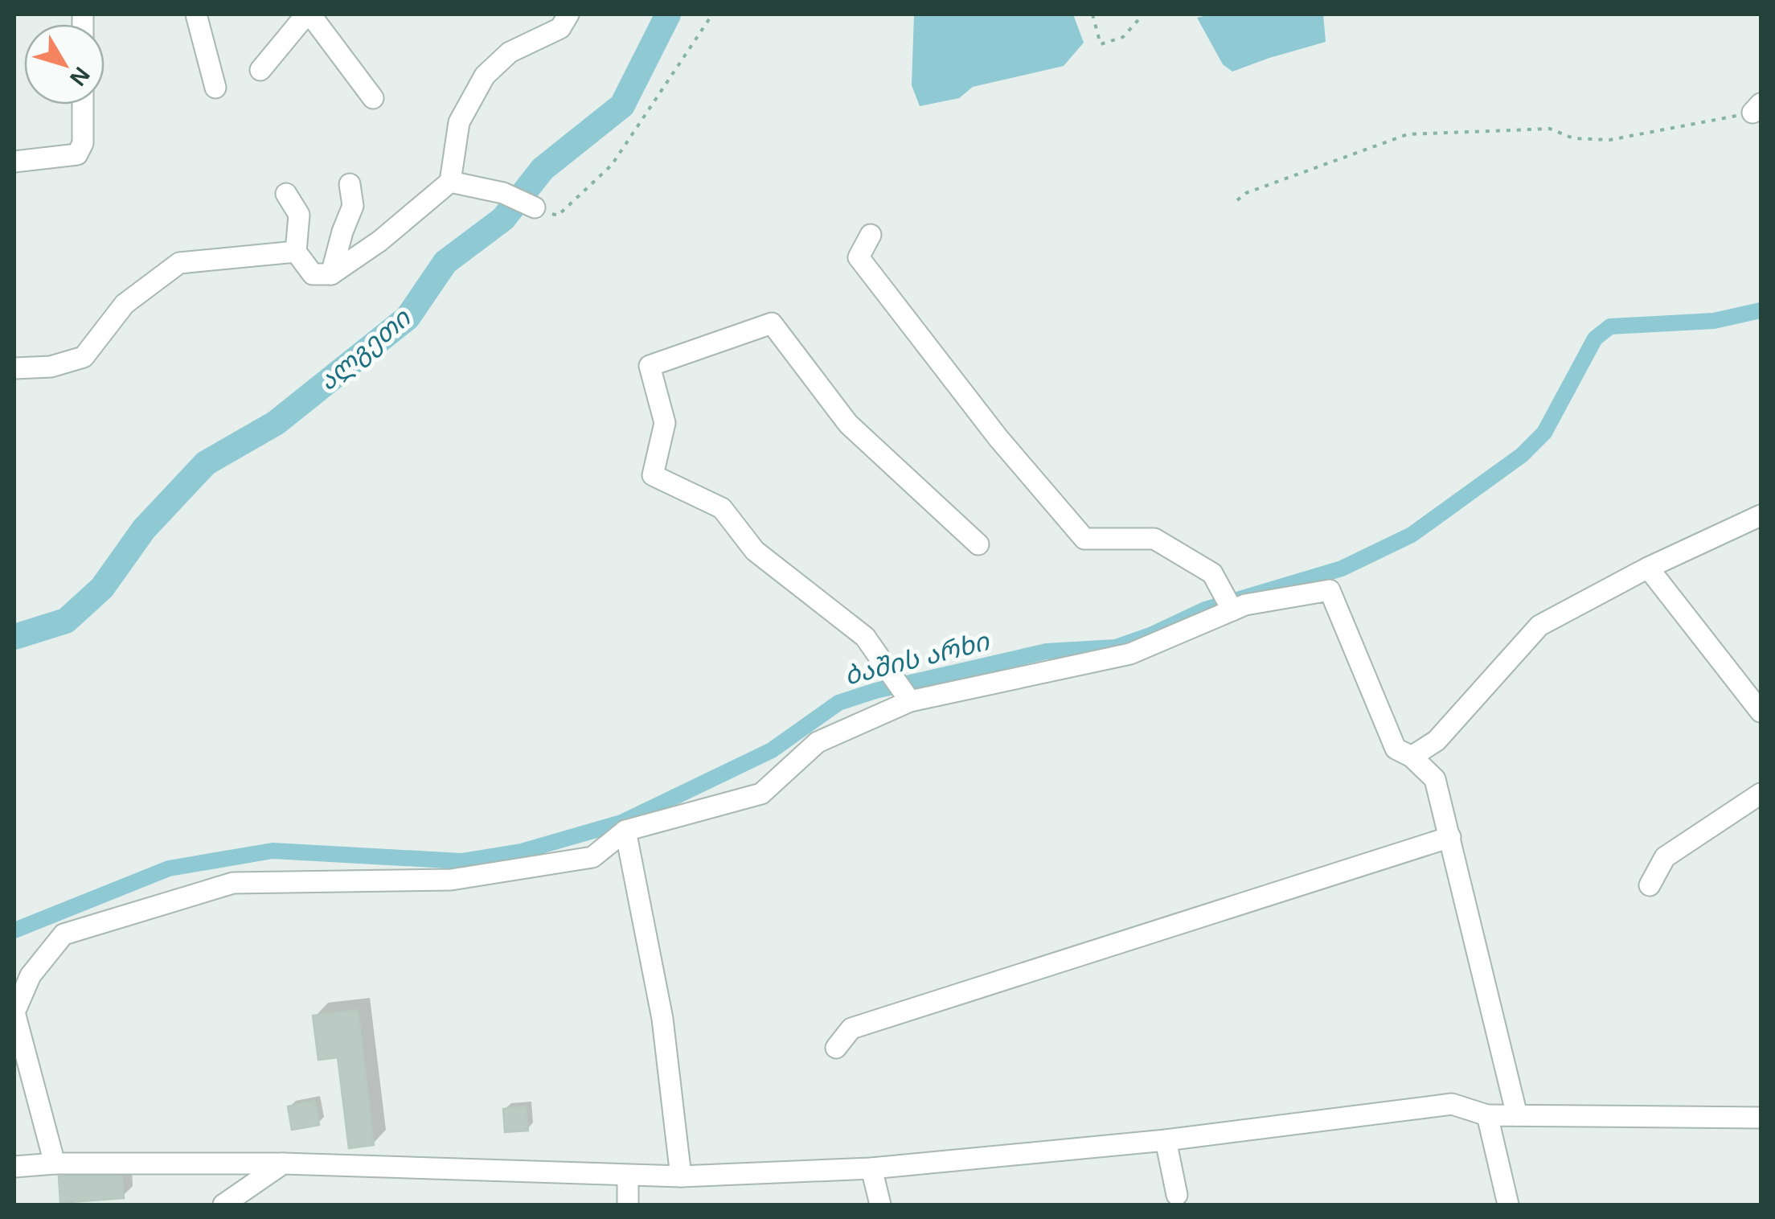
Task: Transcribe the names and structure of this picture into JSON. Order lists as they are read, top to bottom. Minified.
{"water":["ალგეთი","ბაშის არხი"],"north":"bottom right"}
